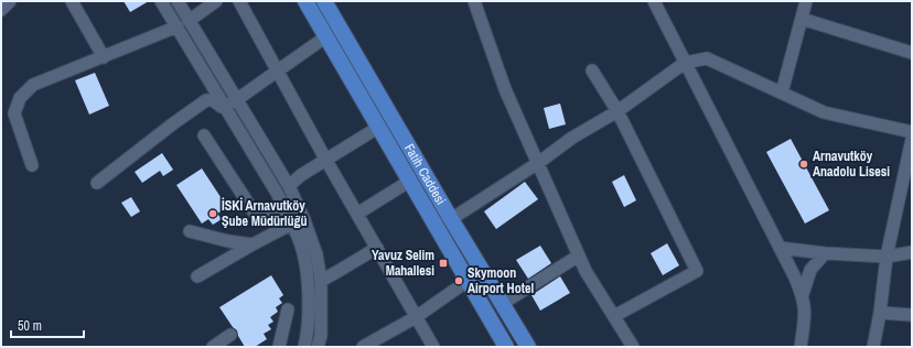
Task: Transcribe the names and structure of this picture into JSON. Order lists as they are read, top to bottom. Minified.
{"streets":{"main road":["Fatih Caddesi"]},"places":{"other":["Arnavutköy Anadolu Lisesi","İSKİ Arnavutköy Şube Müdürlüğü","Skymoon Airport Hotel"],"transit":["Yavuz Selim Mahallesi"]},"scale_bar":"50 m"}
